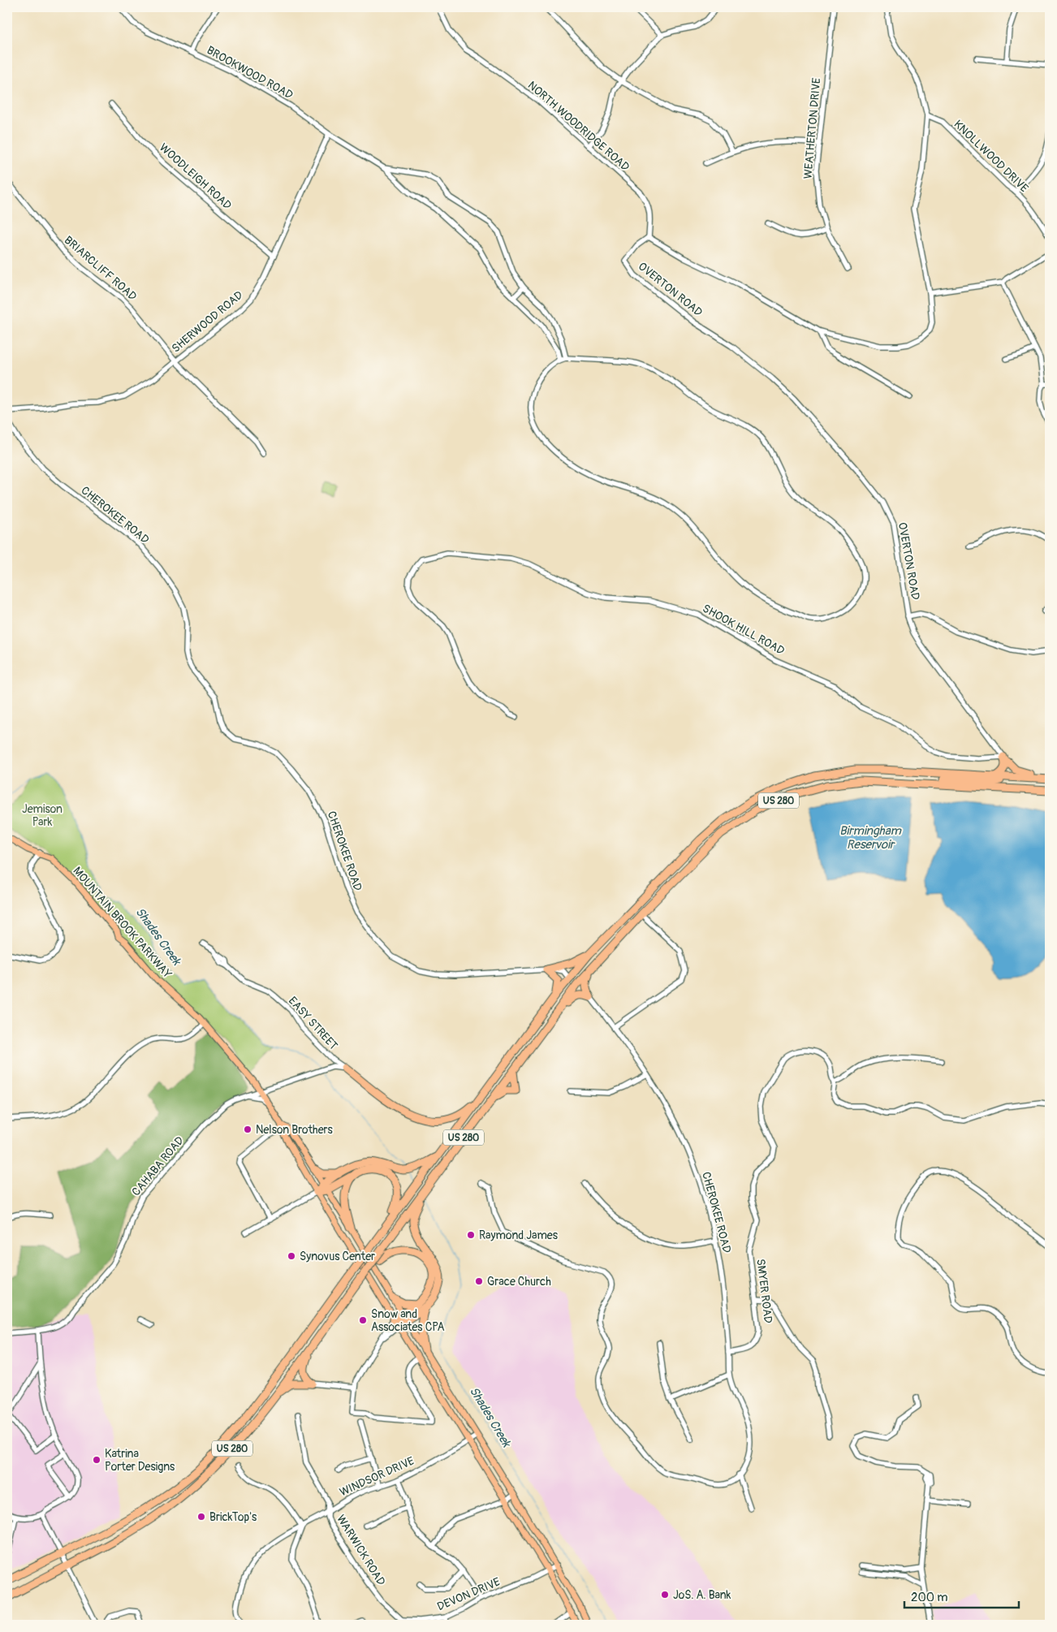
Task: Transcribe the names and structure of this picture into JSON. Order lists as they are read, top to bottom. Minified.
{"streets":{"highway":["US 280"],"main road":["MOUNTAIN BROOK PARKWAY"],"street":["BROOKWOOD ROAD","NORTH WOODRIDGE ROAD","WEATHERTON DRIVE","KNOLLWOOD DRIVE","WOODLEIGH ROAD","BRIARCLIFF ROAD","OVERTON ROAD","SHERWOOD ROAD","CHEROKEE ROAD","SHOOK HILL ROAD","EASY STREET","CAHABA ROAD","SMYER ROAD","WINDSOR DRIVE","WARWICK ROAD","DEVON DRIVE"]},"crossings":[["BROOKWOOD ROAD","SHERWOOD ROAD"],["NORTH WOODRIDGE ROAD","OVERTON ROAD"],["WOODLEIGH ROAD","SHERWOOD ROAD"],["BRIARCLIFF ROAD","SHERWOOD ROAD"],["OVERTON ROAD","SHOOK HILL ROAD"],["OVERTON ROAD","US 280"],["CHEROKEE ROAD","US 280"],["CHEROKEE ROAD","SMYER ROAD"],["MOUNTAIN BROOK PARKWAY","CAHABA ROAD"],["EASY STREET","CAHABA ROAD"],["WINDSOR DRIVE","WARWICK ROAD"],["WARWICK ROAD","DEVON DRIVE"]],"water":["Birmingham Reservoir","Shades Creek"],"parks":["Jemison Park"],"places":["Nelson Brothers","Raymond James","Synovus Center","Grace Church","Snow and Associates CPA","Katrina Porter Designs","BrickTop's","JoS. A. Bank"],"scale_bar":"200 m"}
